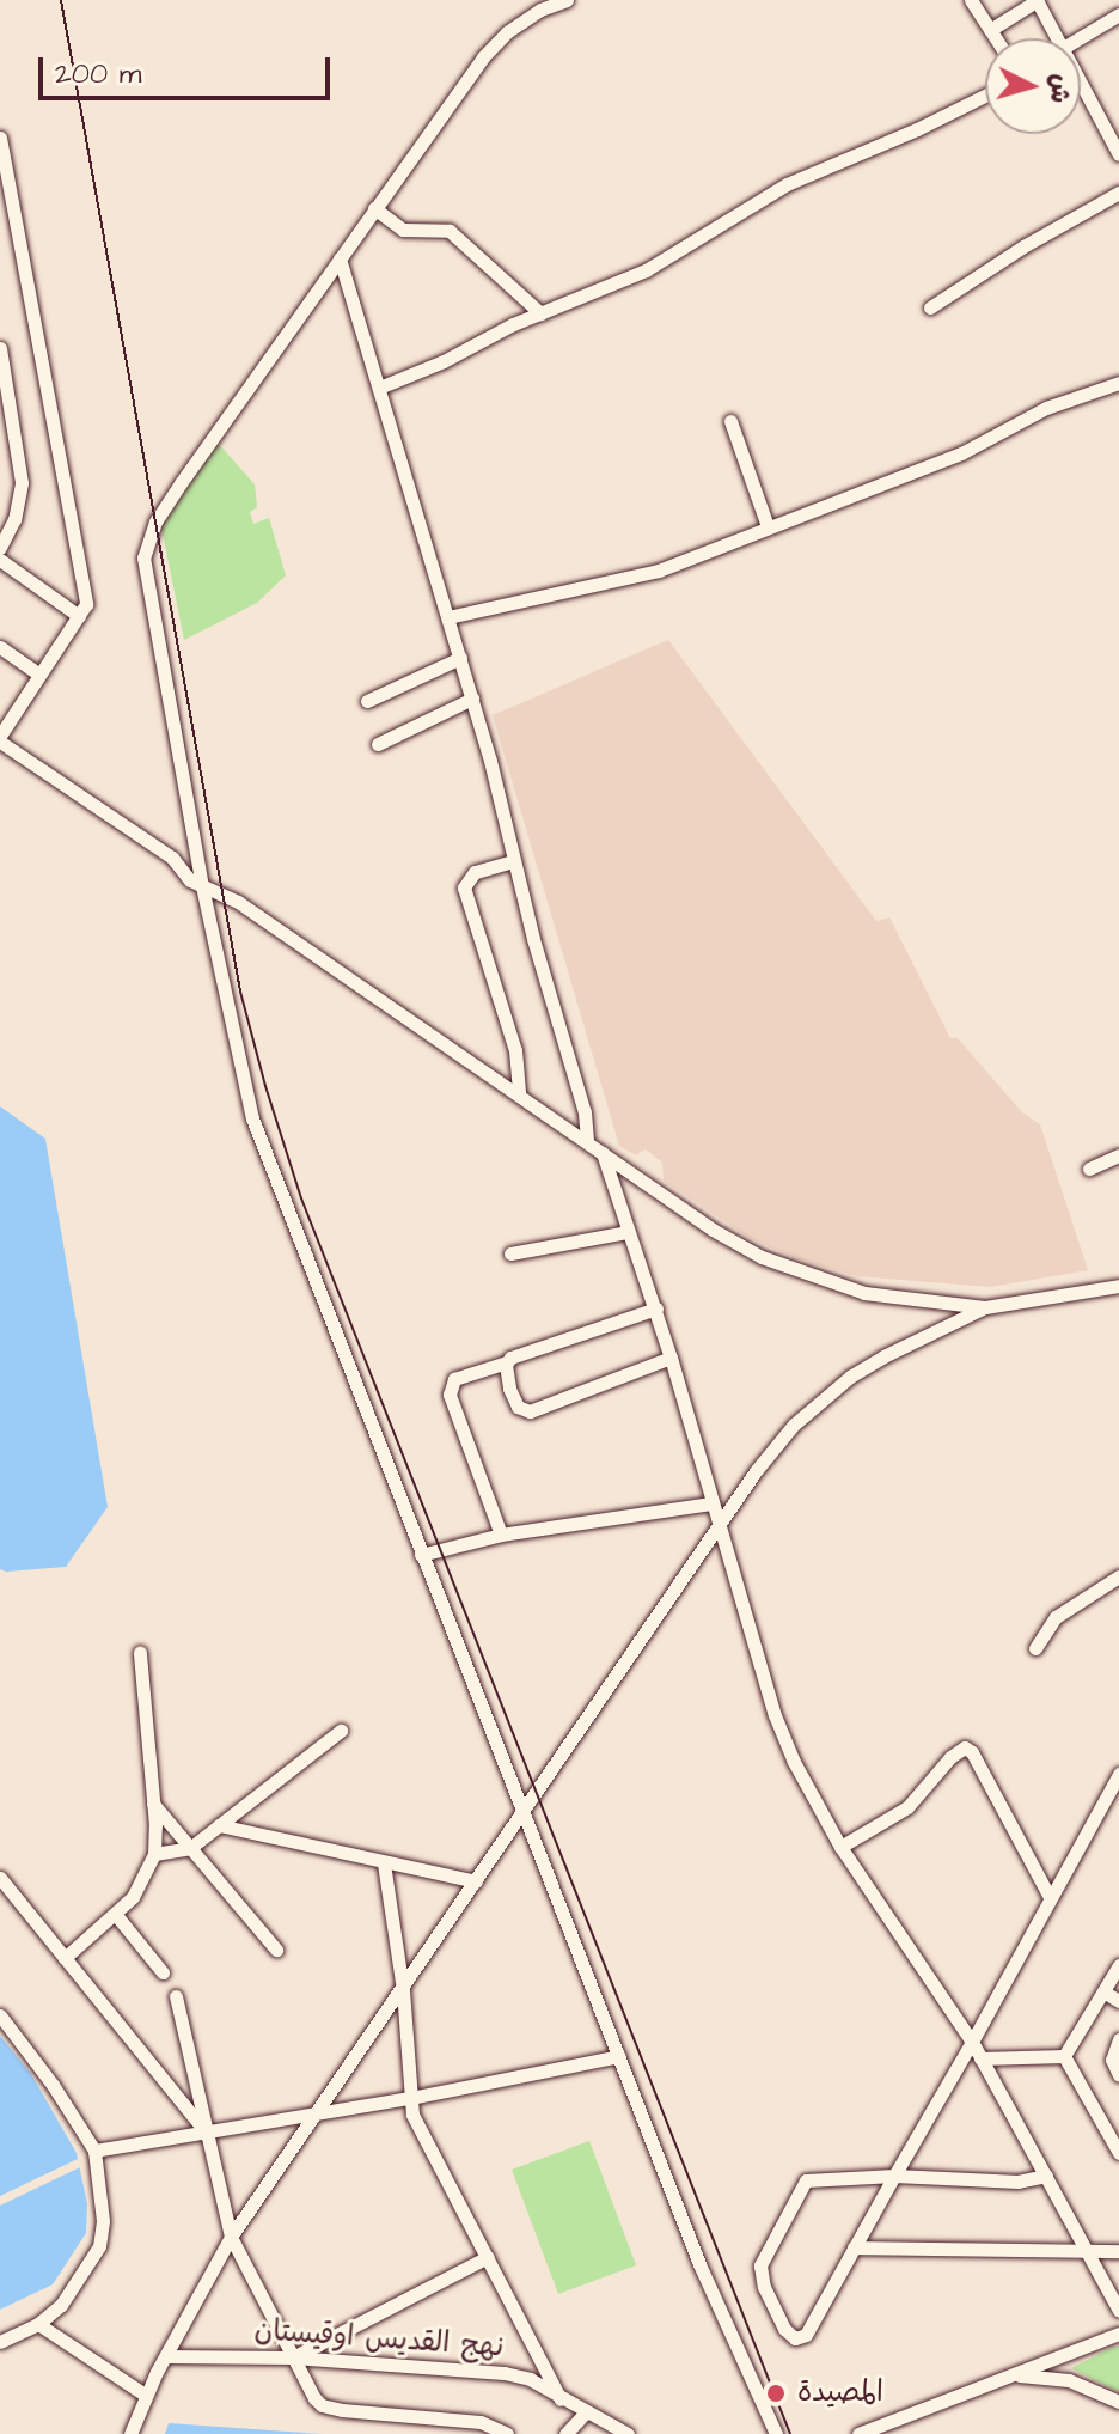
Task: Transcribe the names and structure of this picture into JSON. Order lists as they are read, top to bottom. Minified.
{"streets":{"street":["نهج القديس اوقيستان"]},"places":["المصيدة"],"scale_bar":"200 m","north":"right"}
